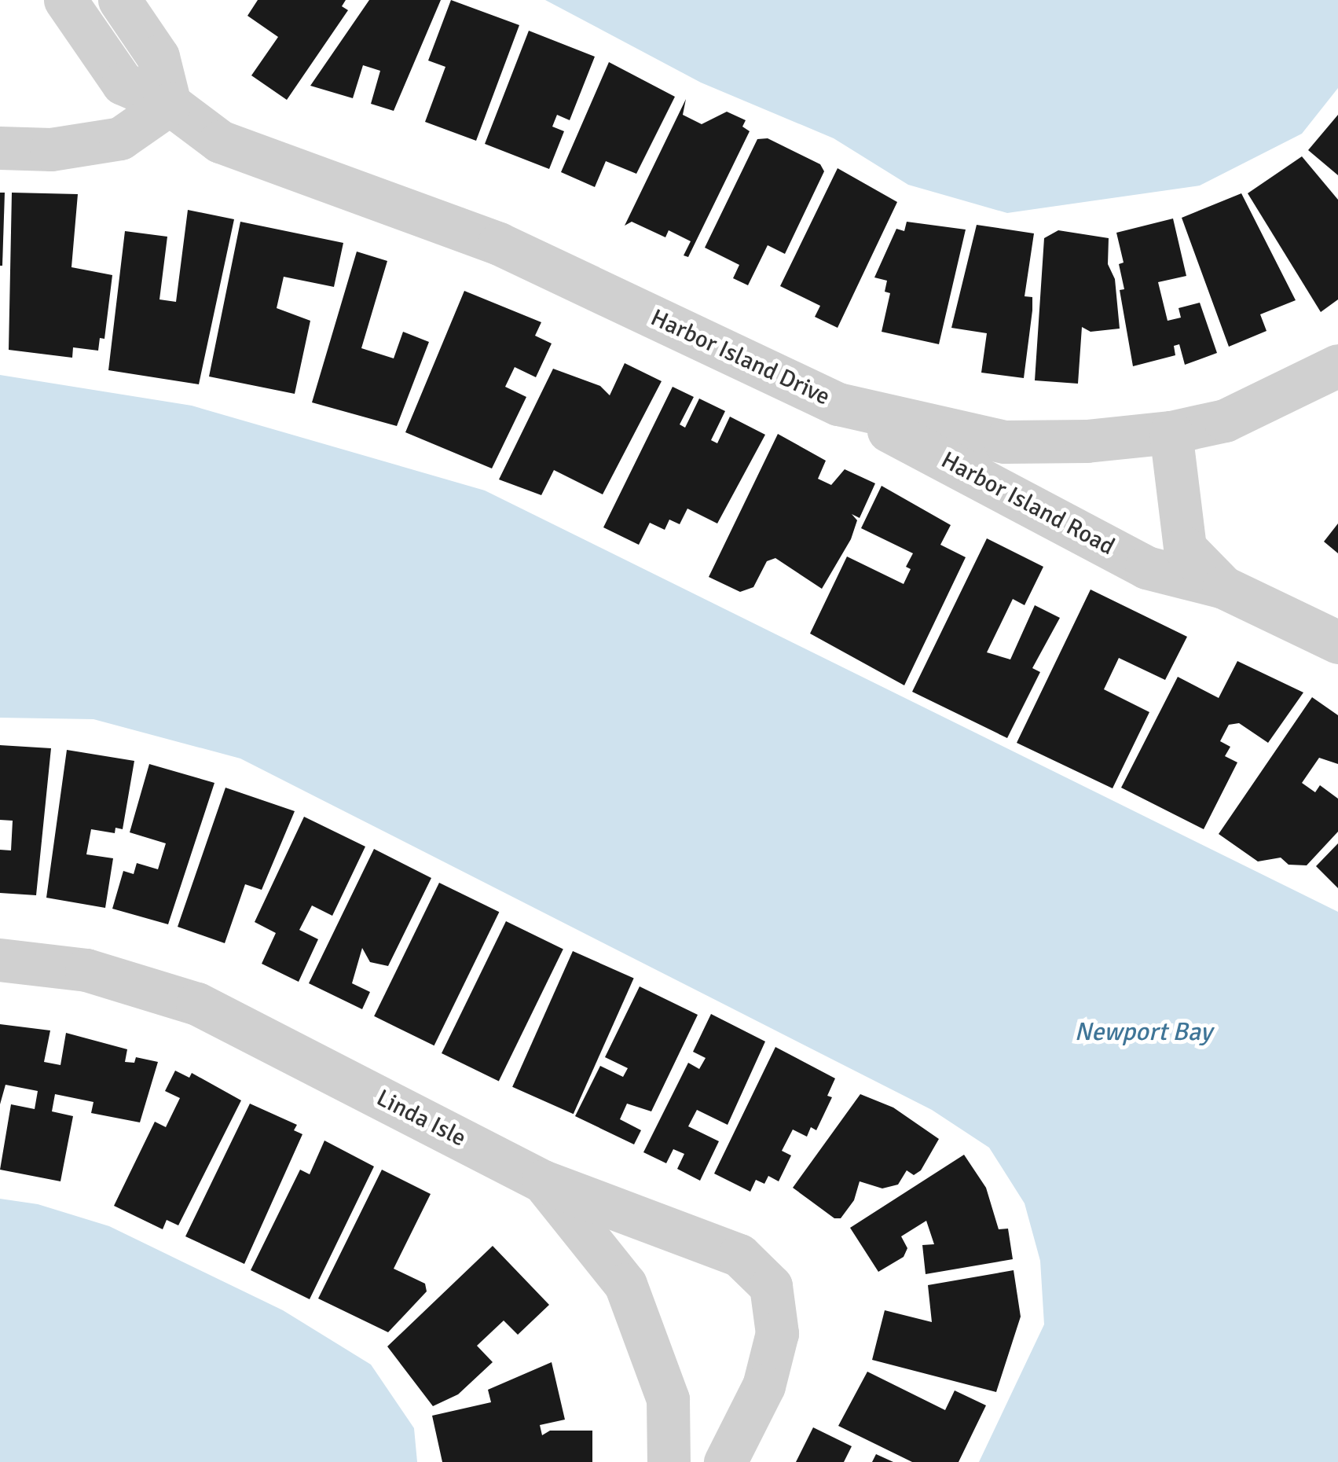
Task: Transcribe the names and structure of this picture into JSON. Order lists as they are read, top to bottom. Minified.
{"streets":{"street":["Harbor Island Drive","Harbor Island Road","Linda Isle"]},"crossings":[["Harbor Island Drive","Harbor Island Road"]],"water":["Newport Bay"]}
